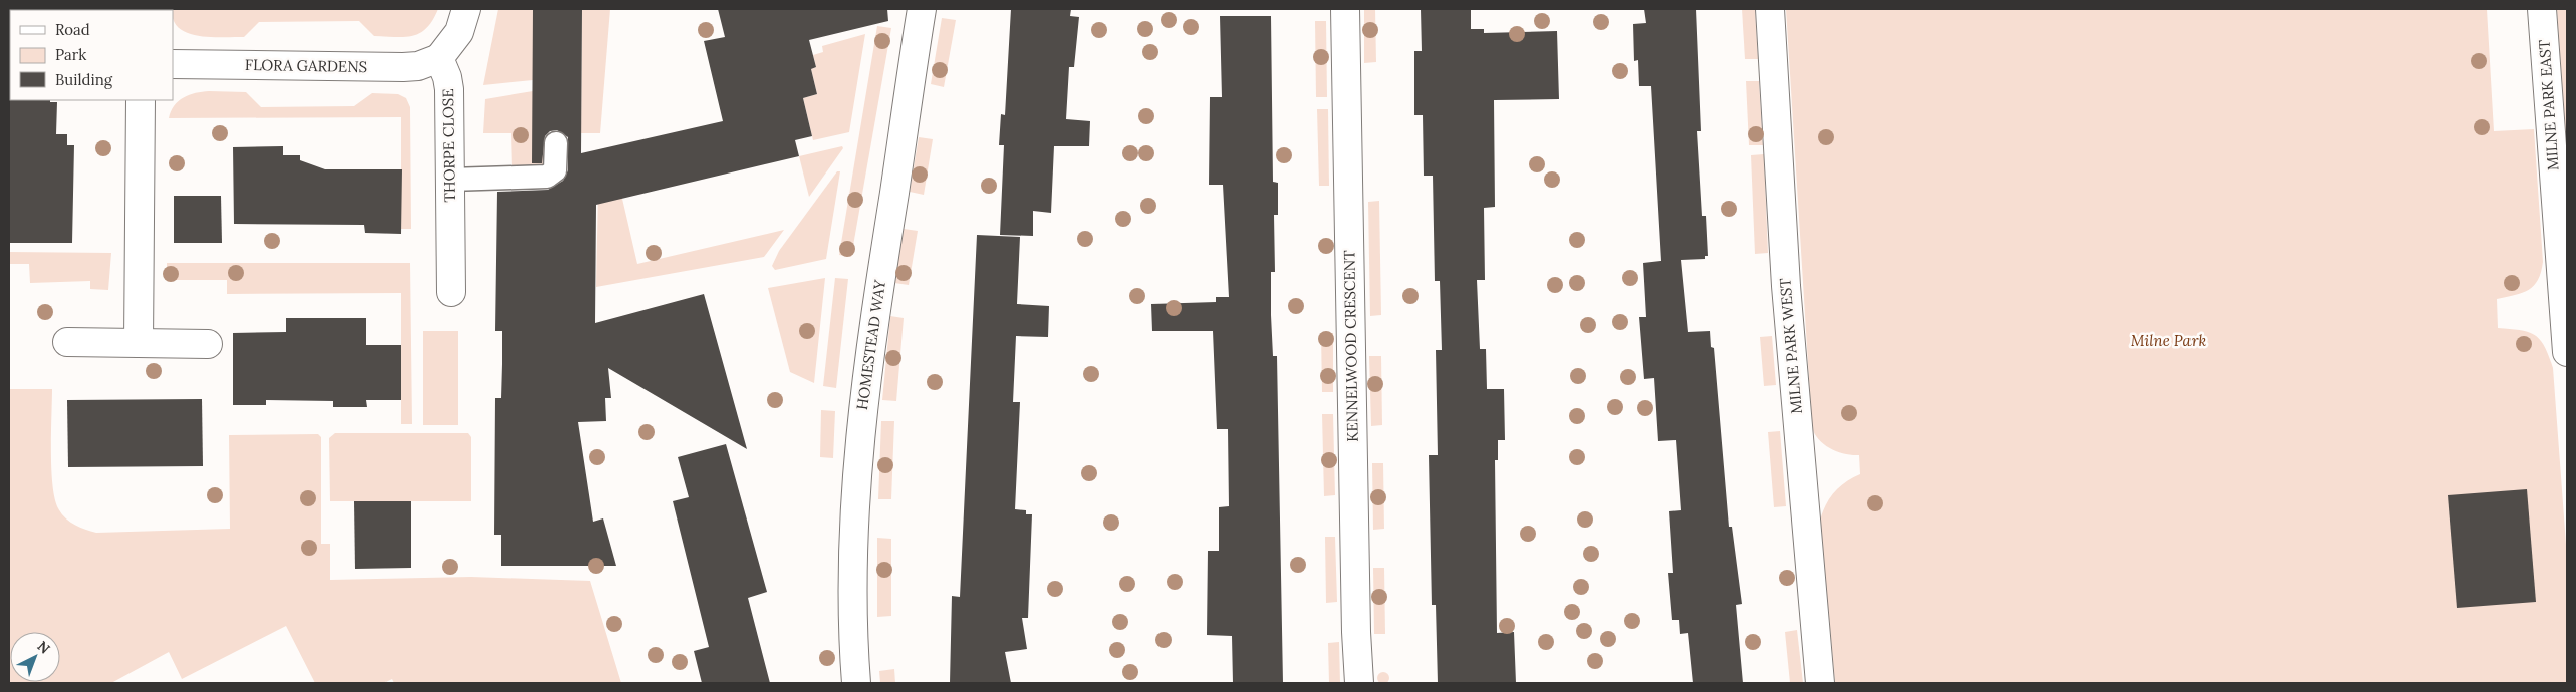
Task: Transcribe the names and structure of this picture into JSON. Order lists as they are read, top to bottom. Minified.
{"streets":{"street":["FLORA GARDENS","MILNE PARK EAST","THORPE CLOSE","HOMESTEAD WAY","KENNELWOOD CRESCENT","MILNE PARK WEST"]},"crossings":[["FLORA GARDENS","THORPE CLOSE"]],"parks":["Milne Park"],"legend":["Road","Park","Building"],"north":"top right"}
